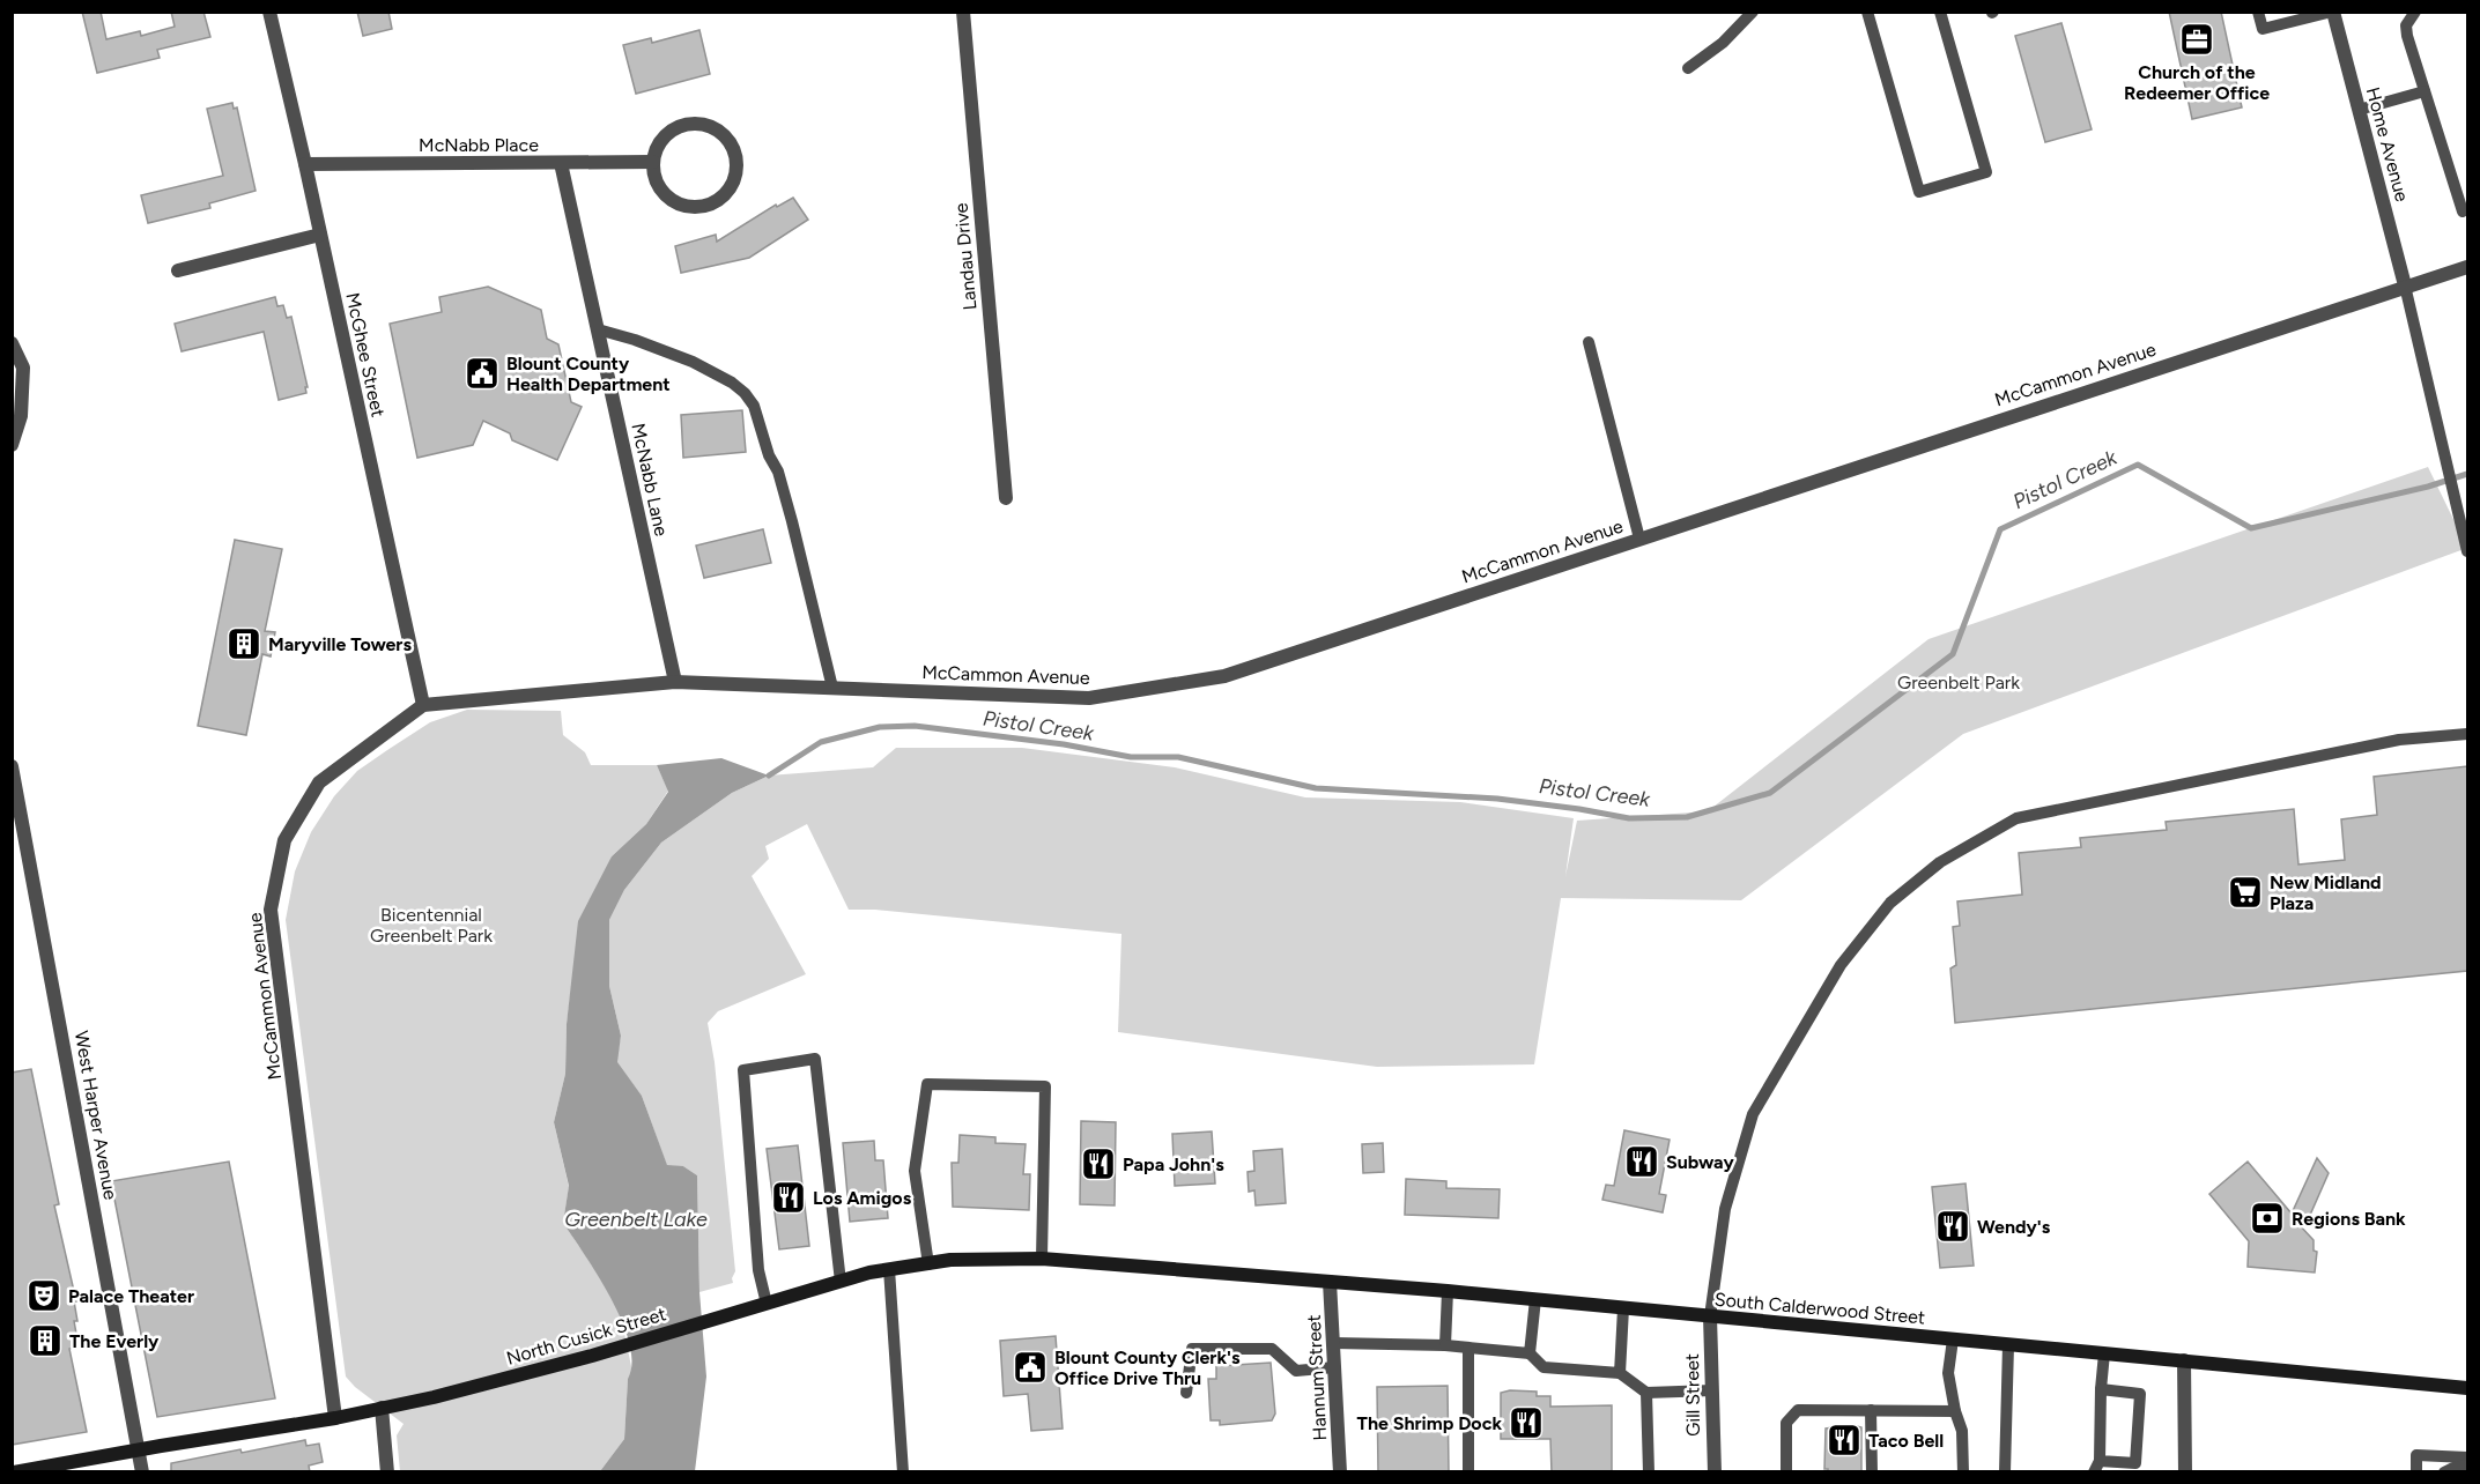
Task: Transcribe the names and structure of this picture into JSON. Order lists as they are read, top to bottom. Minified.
{"streets":{"main road":["South Calderwood Street","North Cusick Street"],"street":["McNabb Place","Home Avenue","Landau Drive","McGhee Street","McCammon Avenue","McNabb Lane","West Harper Avenue","Hannum Street","Gill Street"]},"crossings":[["McNabb Place","McGhee Street"],["McNabb Place","McNabb Lane"],["Home Avenue","McCammon Avenue"],["McGhee Street","McCammon Avenue"],["McCammon Avenue","McNabb Lane"],["McCammon Avenue","North Cusick Street"],["West Harper Avenue","North Cusick Street"],["South Calderwood Street","North Cusick Street"],["South Calderwood Street","Hannum Street"],["South Calderwood Street","Gill Street"]],"water":["Pistol Creek","Greenbelt Lake"],"parks":["Greenbelt Park","Bicentennial Greenbelt Park"],"places":{"office":["Church of the Redeemer Office"],"public building":["Blount County Health Department","Blount County Clerk's Office Drive Thru"],"building":["Maryville Towers","The Everly"],"supermarket":["New Midland Plaza"],"restaurant":["Subway","Papa John's","Los Amigos","Wendy's","The Shrimp Dock","Taco Bell"],"bank":["Regions Bank"],"theatre":["Palace Theater"]}}
